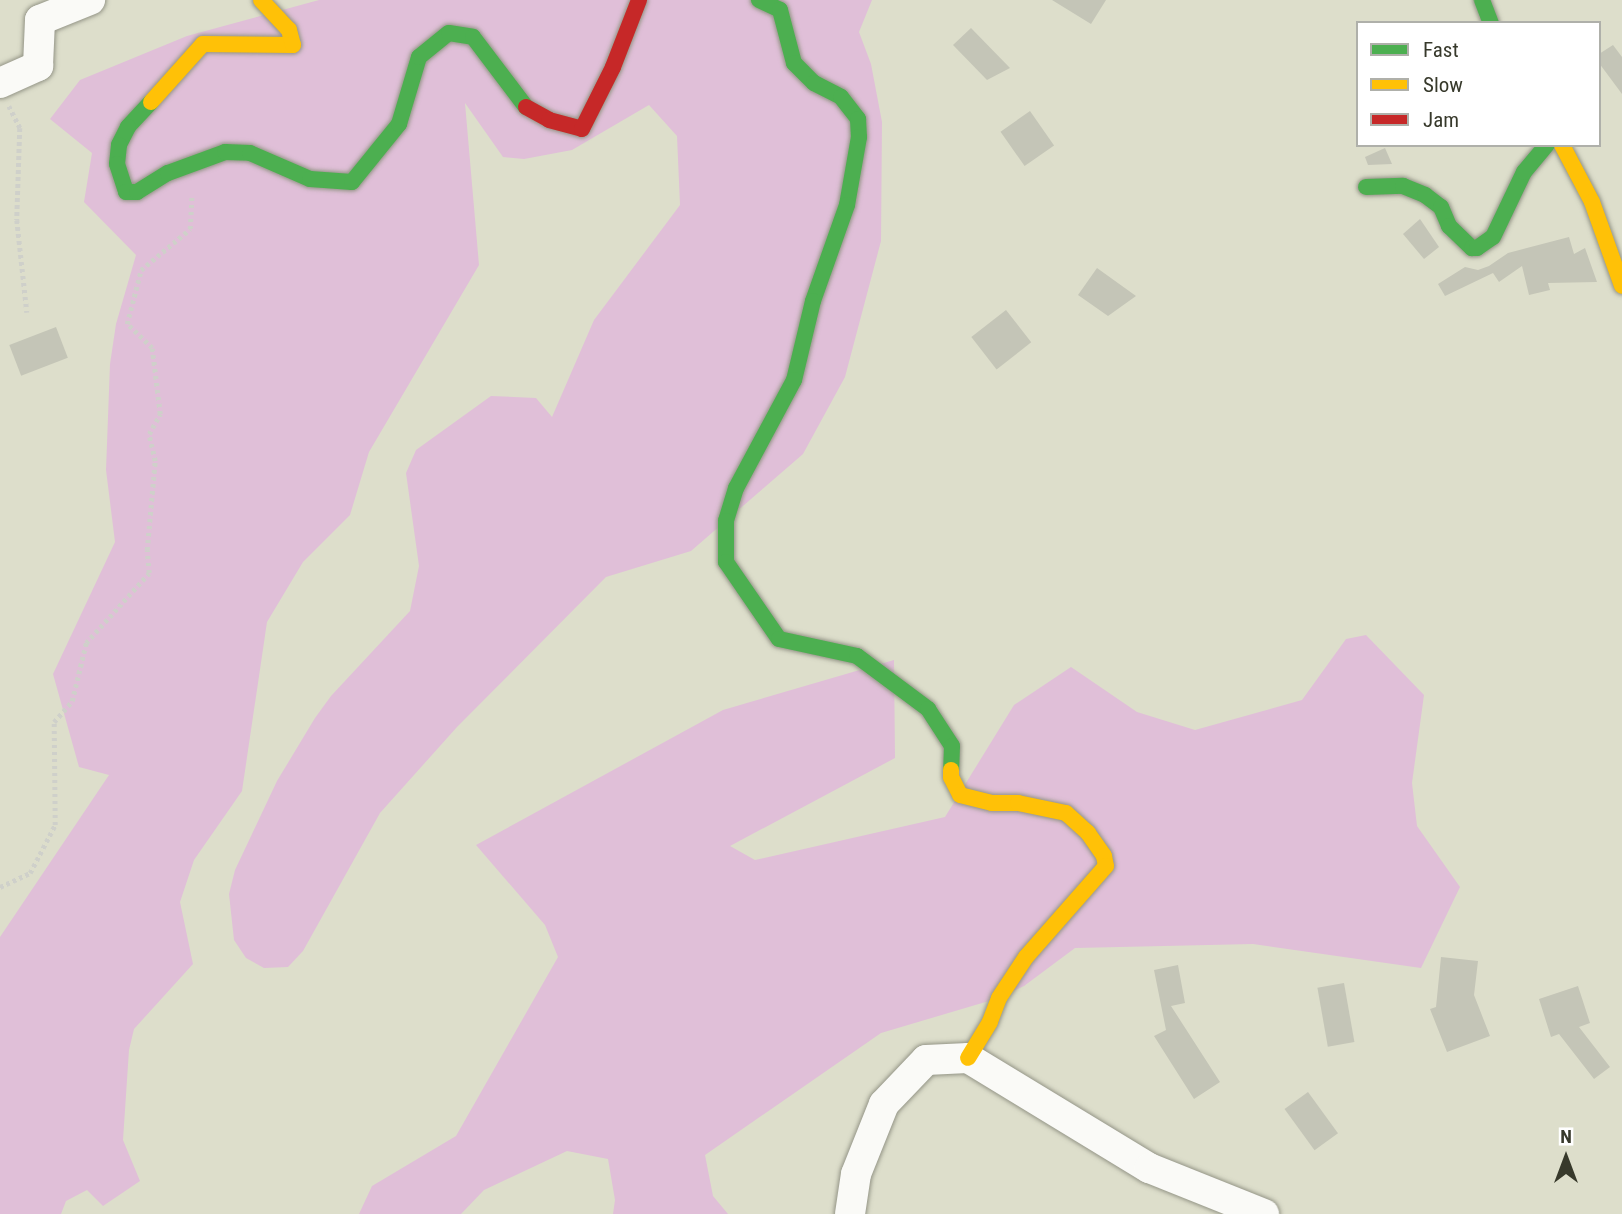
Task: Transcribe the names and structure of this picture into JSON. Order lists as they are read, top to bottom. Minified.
{"legend":["Fast","Slow","Jam"],"north":"top"}
